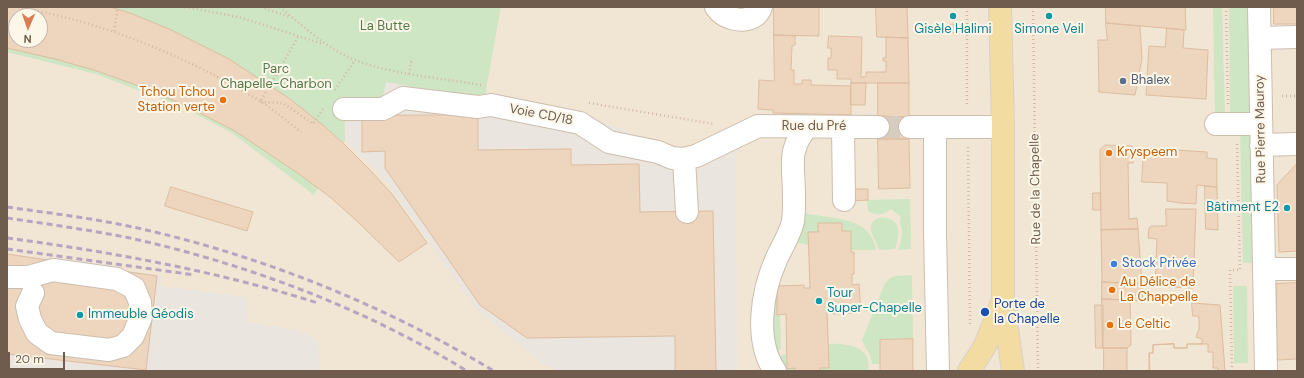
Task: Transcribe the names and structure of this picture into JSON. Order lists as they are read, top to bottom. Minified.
{"streets":{"street":["Voie CD/18","Rue du Pré","Rue Pierre Mauroy"],"path":["Rue de la Chapelle"]},"crossings":[["Voie CD/18","Rue du Pré"]],"parks":["La Butte","Parc Chapelle-Charbon"],"places":["Gisèle Halimi","Simone Veil","Bhalex","Tchou Tchou Station verte","Kryspeem","Bâtiment E2","Stock Privée","Au Délice de La Chappelle","Tour Super-Chapelle","Porte de la Chapelle","Immeuble Géodis","Le Celtic"],"scale_bar":"20 m","north":"bottom"}
